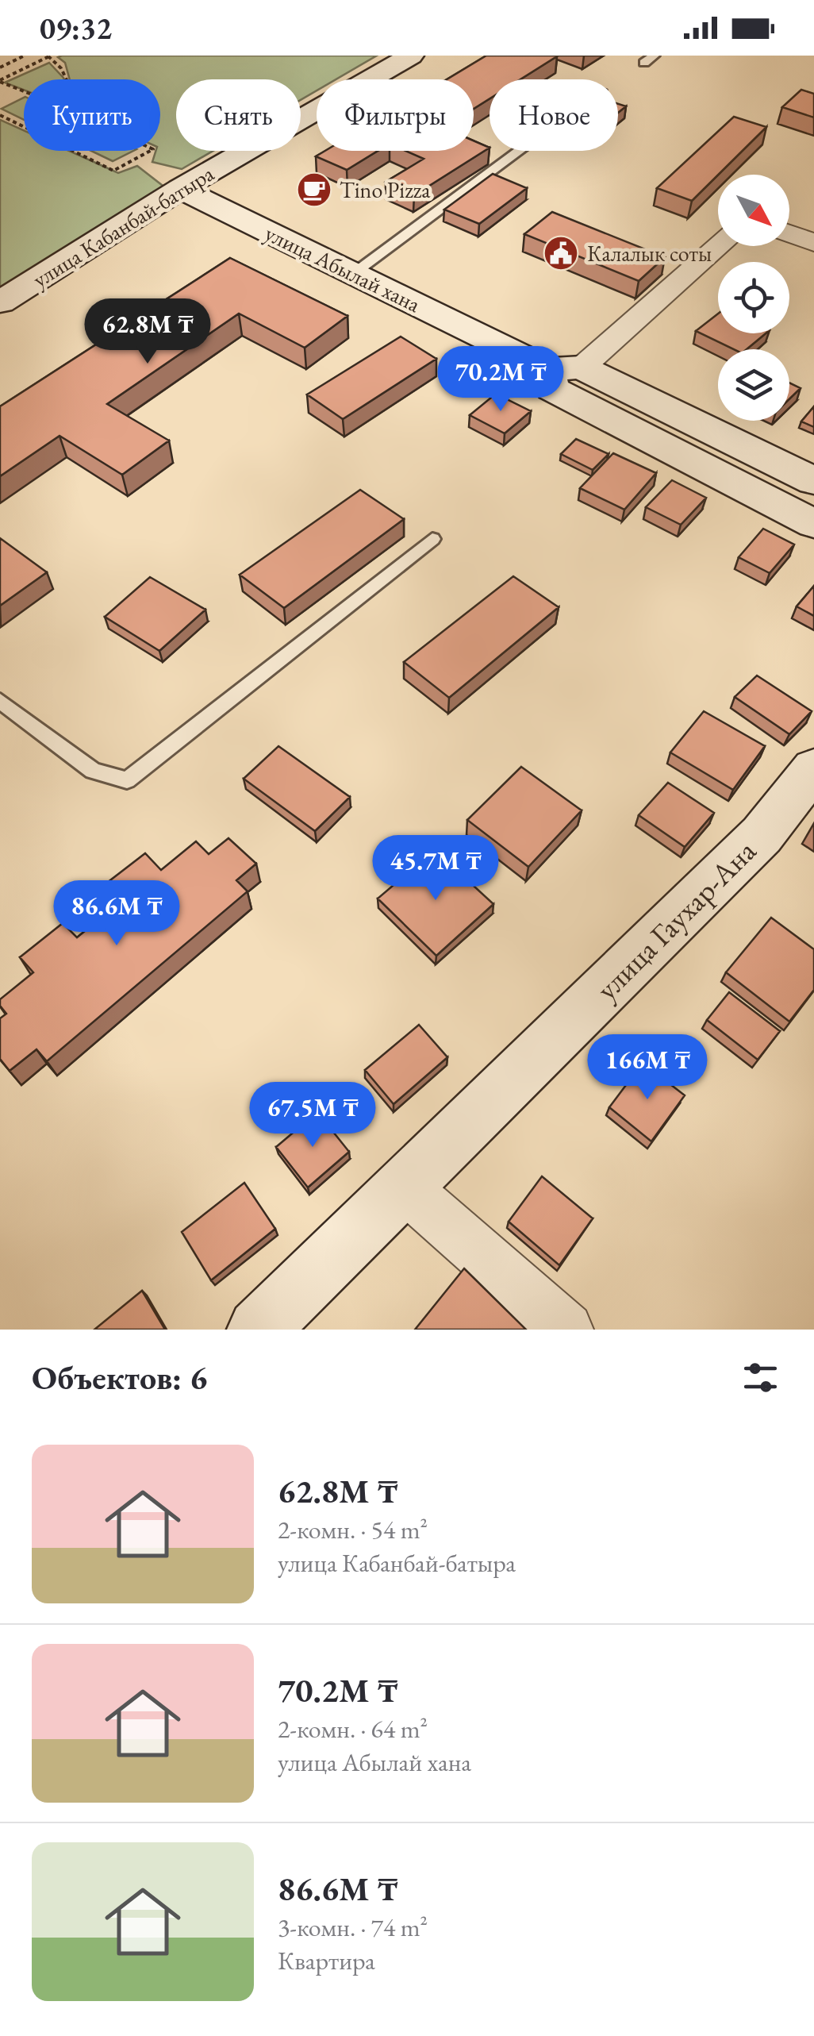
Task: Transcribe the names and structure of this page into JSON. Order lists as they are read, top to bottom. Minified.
{"streets":{"street":["улица Кабанбай-батыра","улица Абылай хана","улица Гаухар-Ана"]},"crossings":[["улица Кабанбай-батыра","улица Абылай хана"]],"places":{"cafe":["Tino Pizza"],"public building":["Калалык соты"]},"north":"bottom right","page":{"status":"09:32","chip":["Купить","Снять","Фильтры","Новое"],"price":["62.8M ₸","70.2M ₸","45.7M ₸","86.6M ₸","166M ₸","67.5M ₸"],"heading":"Объектов: 6","list":[{"name":"62.8M ₸","note":"2-комн. · 54 m² · улица Кабанбай-батыра"},{"name":"70.2M ₸","note":"2-комн. · 64 m² · улица Абылай хана"},{"name":"86.6M ₸","note":"3-комн. · 74 m² · Квартира"}]}}
